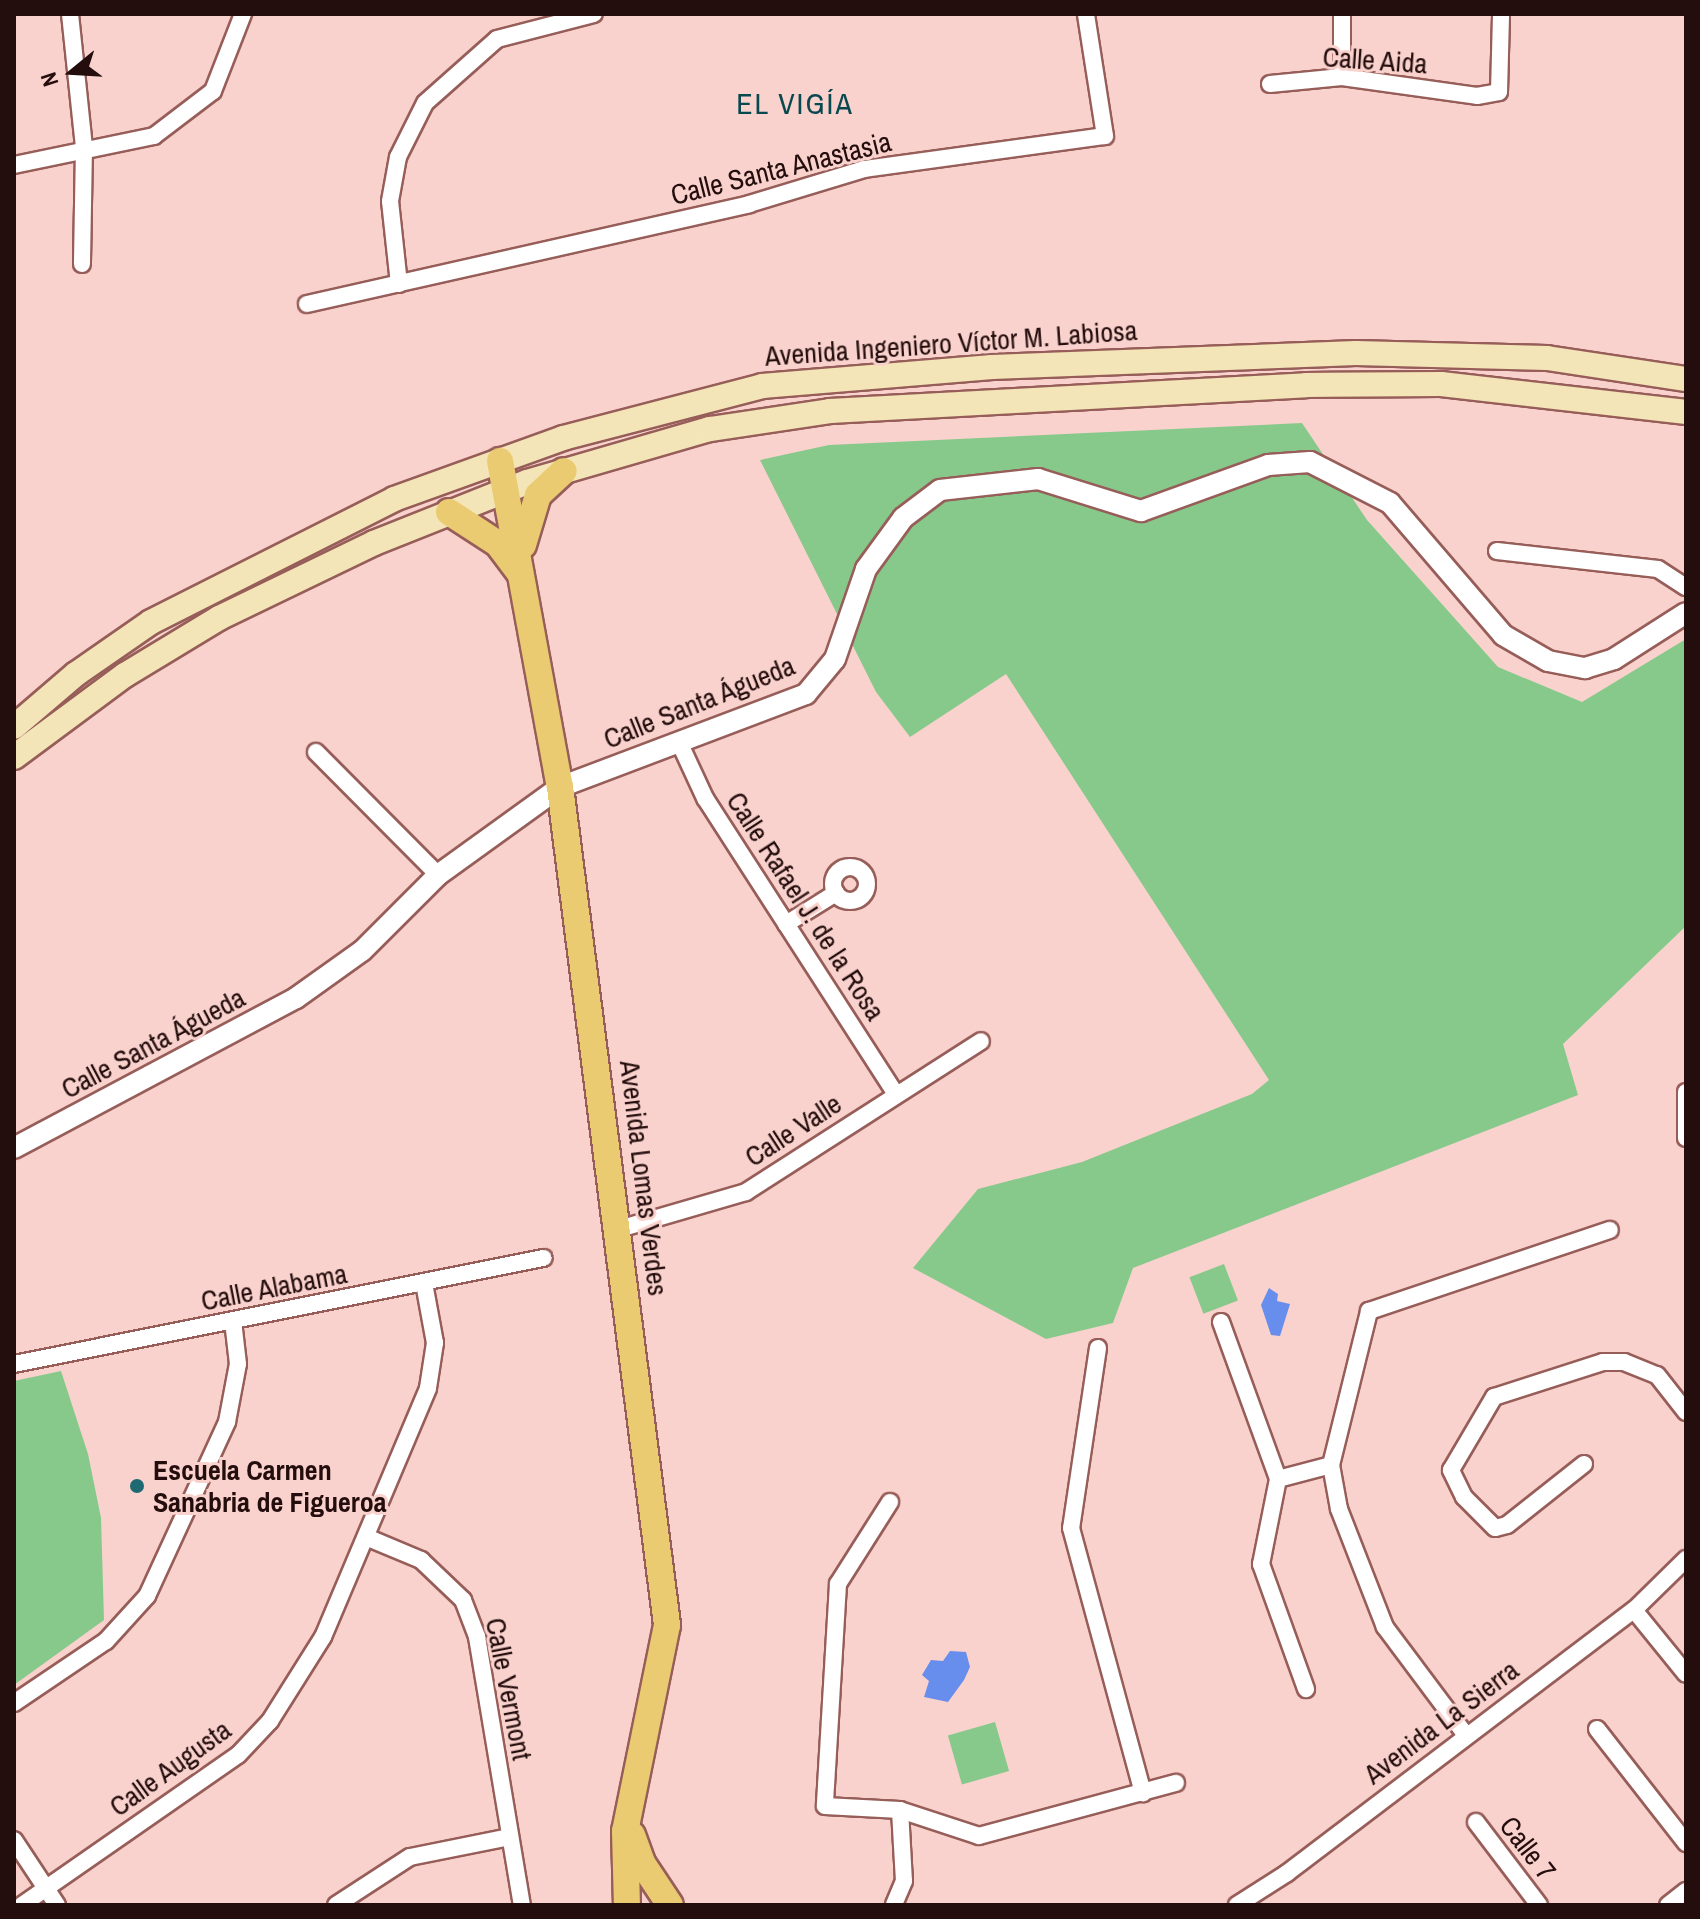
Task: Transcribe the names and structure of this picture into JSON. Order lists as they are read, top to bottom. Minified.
{"streets":{"main road":["Avenida Ingeniero Víctor M. Labiosa","Avenida Lomas Verdes"],"street":["Calle Aida","Calle Santa Anastasia","Calle Santa Águeda","Calle Rafael J. de la Rosa","Calle Valle","Calle Alabama","Calle Vermont","Avenida La Sierra","Calle Augusta","Calle 7"]},"crossings":[["Avenida Ingeniero Víctor M. Labiosa","Avenida Lomas Verdes"],["Calle Santa Águeda","Calle Rafael J. de la Rosa"],["Calle Santa Águeda","Avenida Lomas Verdes"],["Calle Rafael J. de la Rosa","Calle Valle"],["Calle Valle","Avenida Lomas Verdes"],["Calle Alabama","Calle Augusta"],["Calle Vermont","Calle Augusta"]],"districts":["EL VIGÍA"],"places":["Escuela Carmen Sanabria de Figueroa"],"north":"left"}
